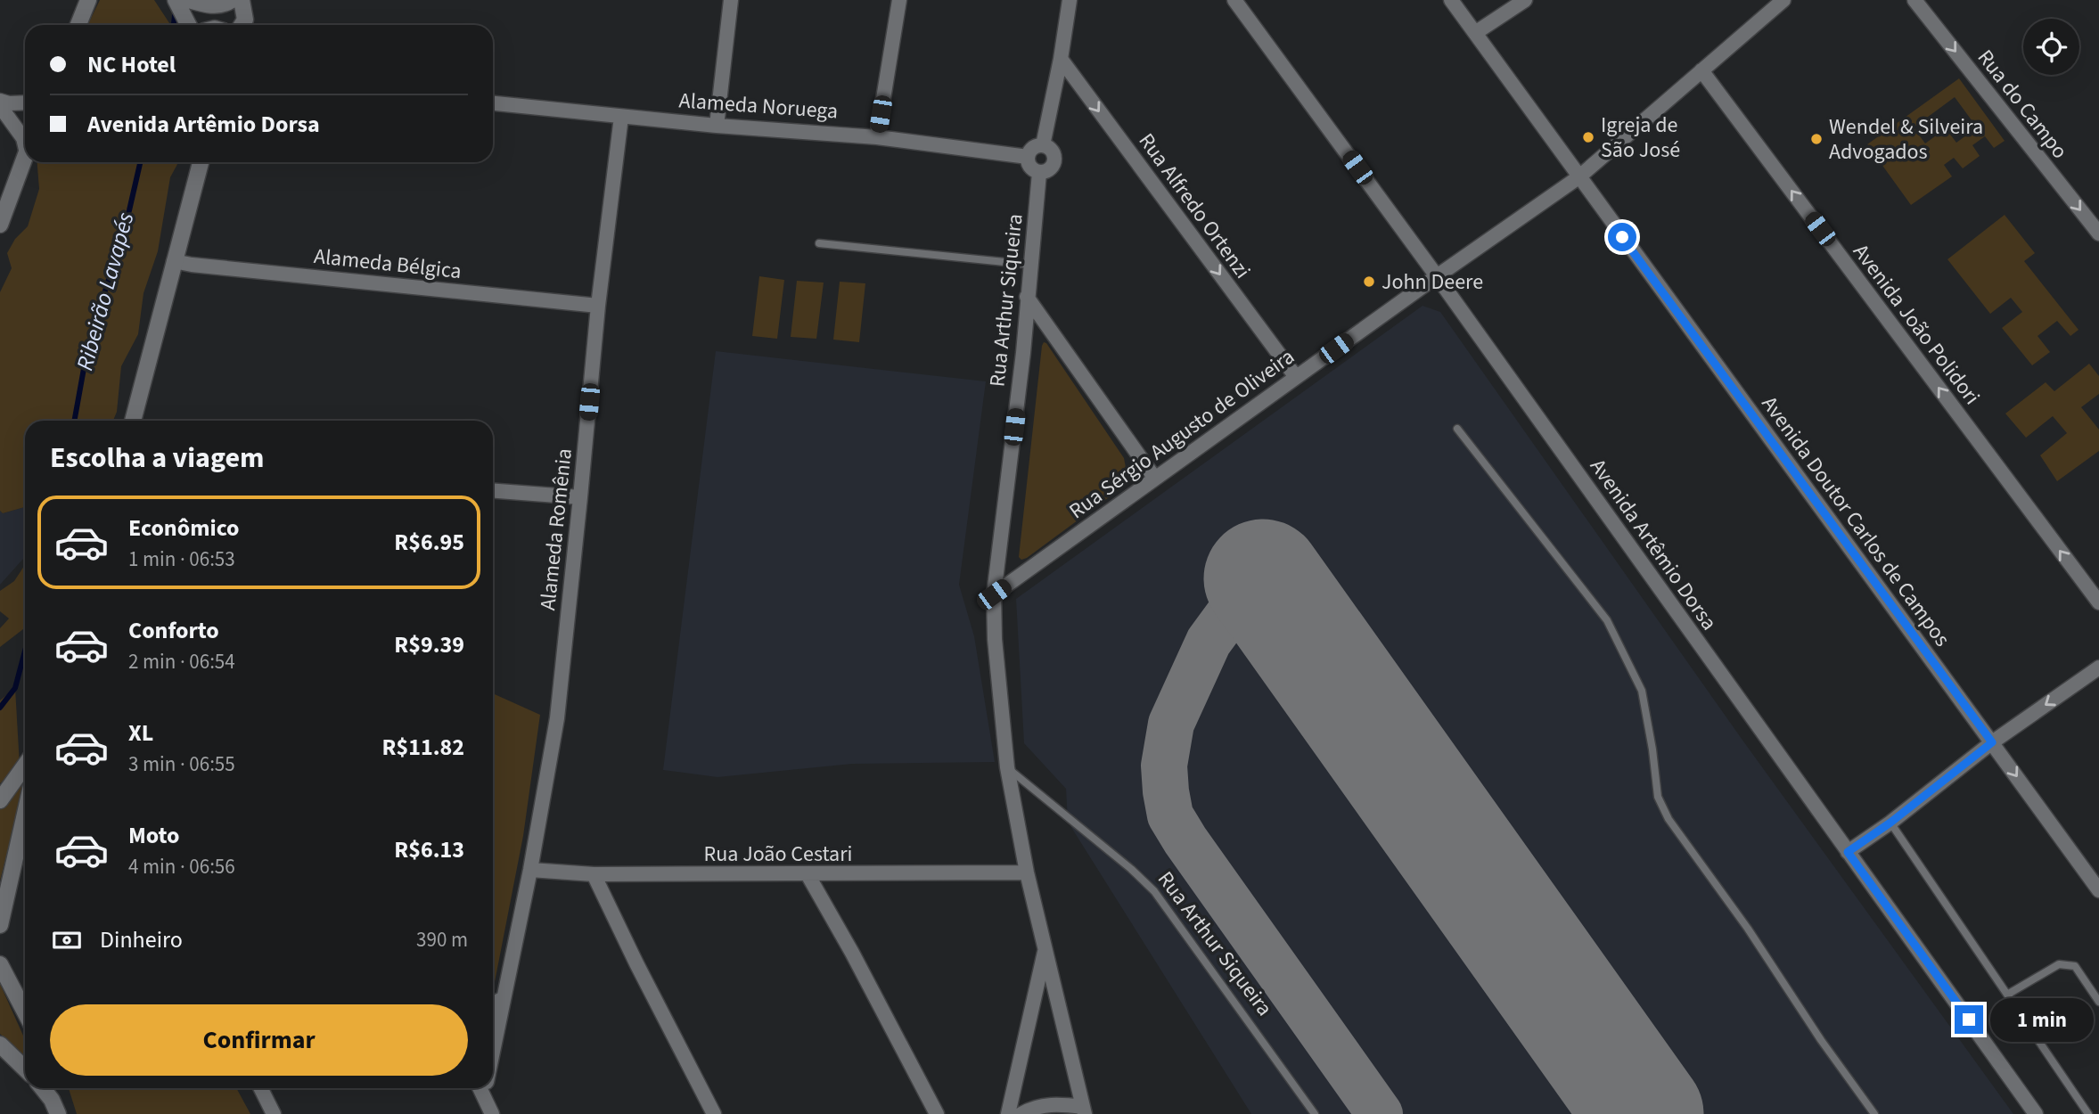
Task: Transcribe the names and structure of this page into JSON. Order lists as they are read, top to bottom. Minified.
{"streets":{"street":["Rua do Campo","Alameda Noruega","Rua Alfredo Ortenzi","Alameda Bélgica","Rua Arthur Siqueira","Avenida João Polidori","Rua Sérgio Augusto de Oliveira","Avenida Doutor Carlos de Campos","Alameda Romênia","Avenida Artêmio Dorsa","Rua João Cestari"]},"crossings":[["Alameda Noruega","Rua Arthur Siqueira"],["Alameda Noruega","Alameda Romênia"],["Rua Alfredo Ortenzi","Rua Sérgio Augusto de Oliveira"],["Alameda Bélgica","Alameda Romênia"],["Rua Arthur Siqueira","Rua Sérgio Augusto de Oliveira"],["Rua Arthur Siqueira","Rua João Cestari"],["Avenida João Polidori","Rua Sérgio Augusto de Oliveira"],["Rua Sérgio Augusto de Oliveira","Avenida Doutor Carlos de Campos"],["Rua Sérgio Augusto de Oliveira","Avenida Artêmio Dorsa"],["Alameda Romênia","Rua João Cestari"]],"one_way":["Rua do Campo","Rua Alfredo Ortenzi","Avenida João Polidori"],"water":["Ribeirão Lavapés"],"places":["Igreja de São José","Wendel & Silveira Advogados","John Deere"],"page":{"banner":["NC Hotel","Avenida Artêmio Dorsa"],"heading":"Escolha a viagem","list":[{"name":"Econômico","note":"1 min · 06:53","value":"R$6.95"},{"name":"Conforto","note":"2 min · 06:54","value":"R$9.39"},{"name":"XL","note":"3 min · 06:55","value":"R$11.82"},{"name":"Moto","note":"4 min · 06:56","value":"R$6.13"}],"pay":["Dinheiro","390 m"],"buttons":"Confirmar","bubble":"1 min"}}
